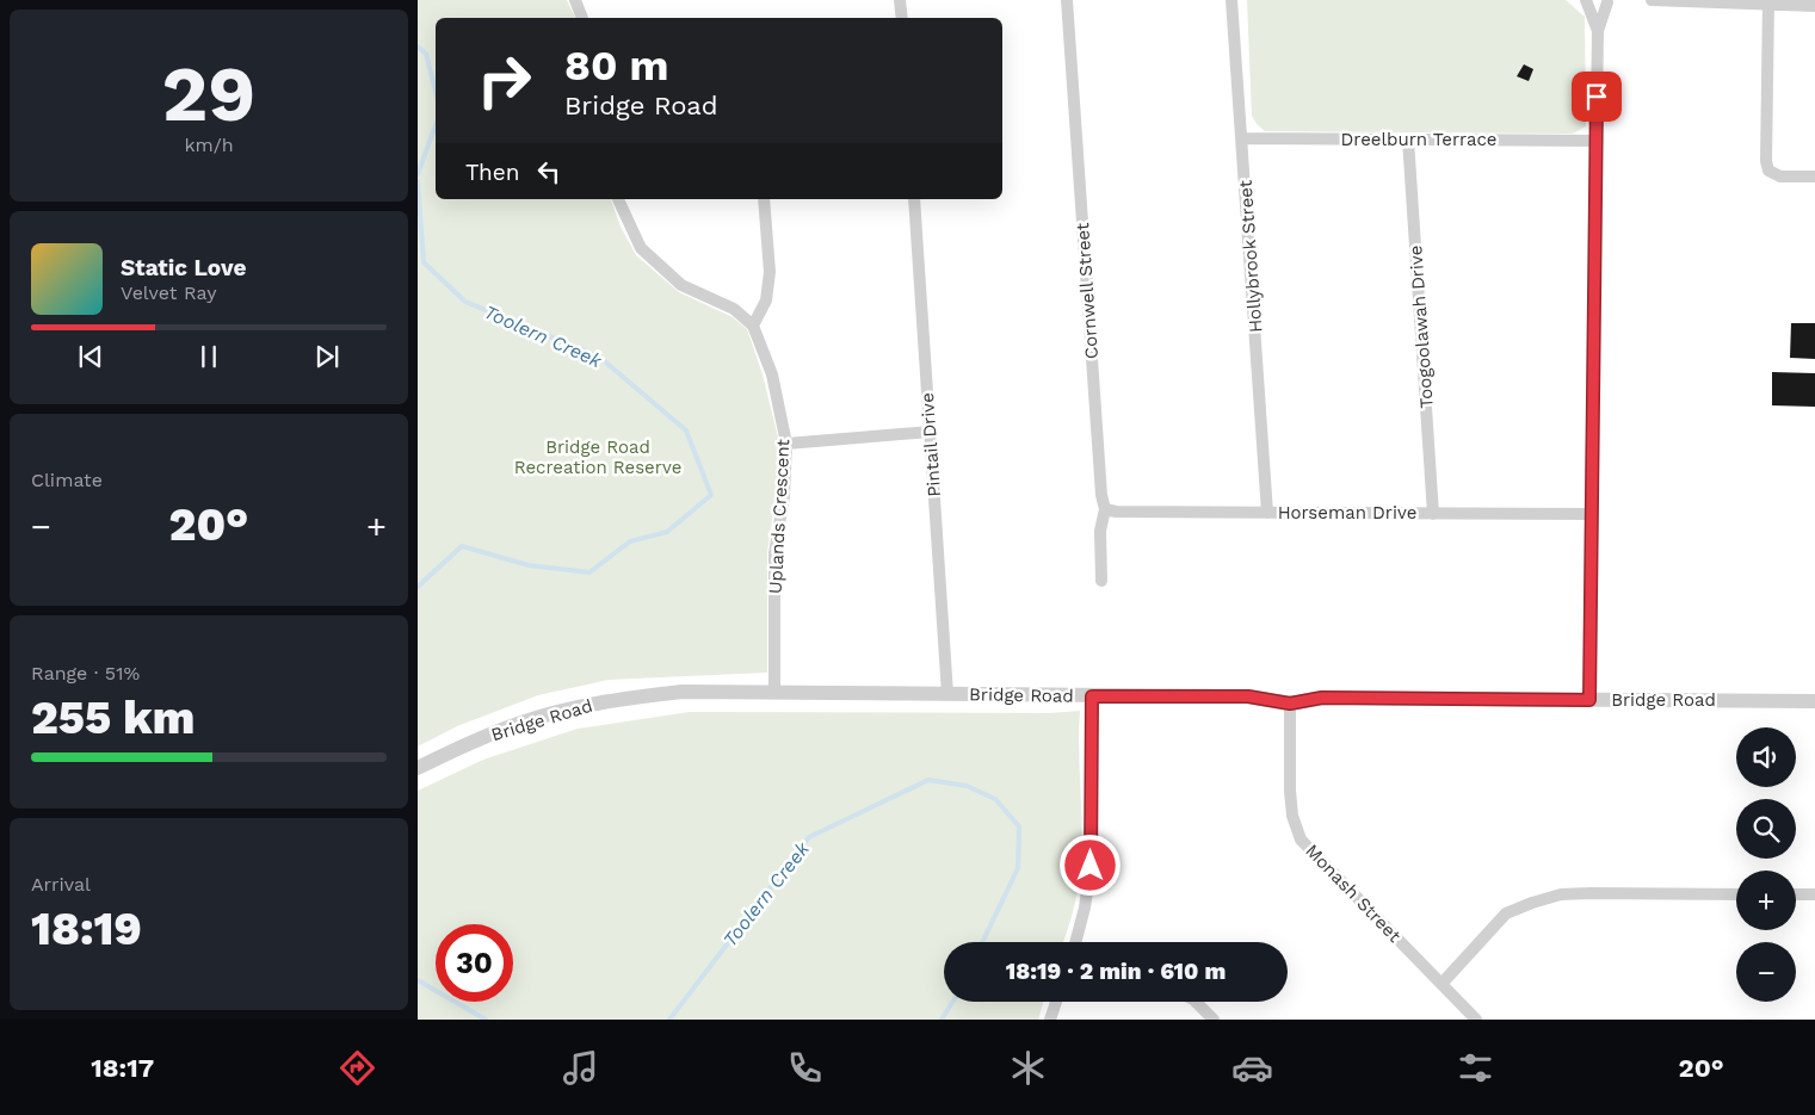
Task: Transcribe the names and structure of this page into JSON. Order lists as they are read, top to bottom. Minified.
{"streets":{"street":["Dreelburn Terrace","Hollybrook Street","Cornwell Street","Toogoolawah Drive","Pintail Drive","Horseman Drive","Uplands Crescent","Bridge Road","Monash Street"]},"crossings":[["Dreelburn Terrace","Hollybrook Street"],["Dreelburn Terrace","Toogoolawah Drive"],["Hollybrook Street","Horseman Drive"],["Cornwell Street","Horseman Drive"],["Toogoolawah Drive","Horseman Drive"],["Pintail Drive","Bridge Road"],["Uplands Crescent","Bridge Road"],["Bridge Road","Monash Street"]],"water":["Toolern Creek"],"parks":["Bridge Road Recreation Reserve"],"page":{"tile":[["29","km/h"],"Climate",["Range · 51%","255 km"],["Arrival","18:19"]],"turn":["80 m","Bridge Road"],"then":"Then","song":["Static Love","Velvet Ray"],"heat":["−","20°","+"],"map_buttons":["+","−"],"limit":"30","trip":"18:19 · 2 min · 610 m","tabs":["18:17","20°"]}}
